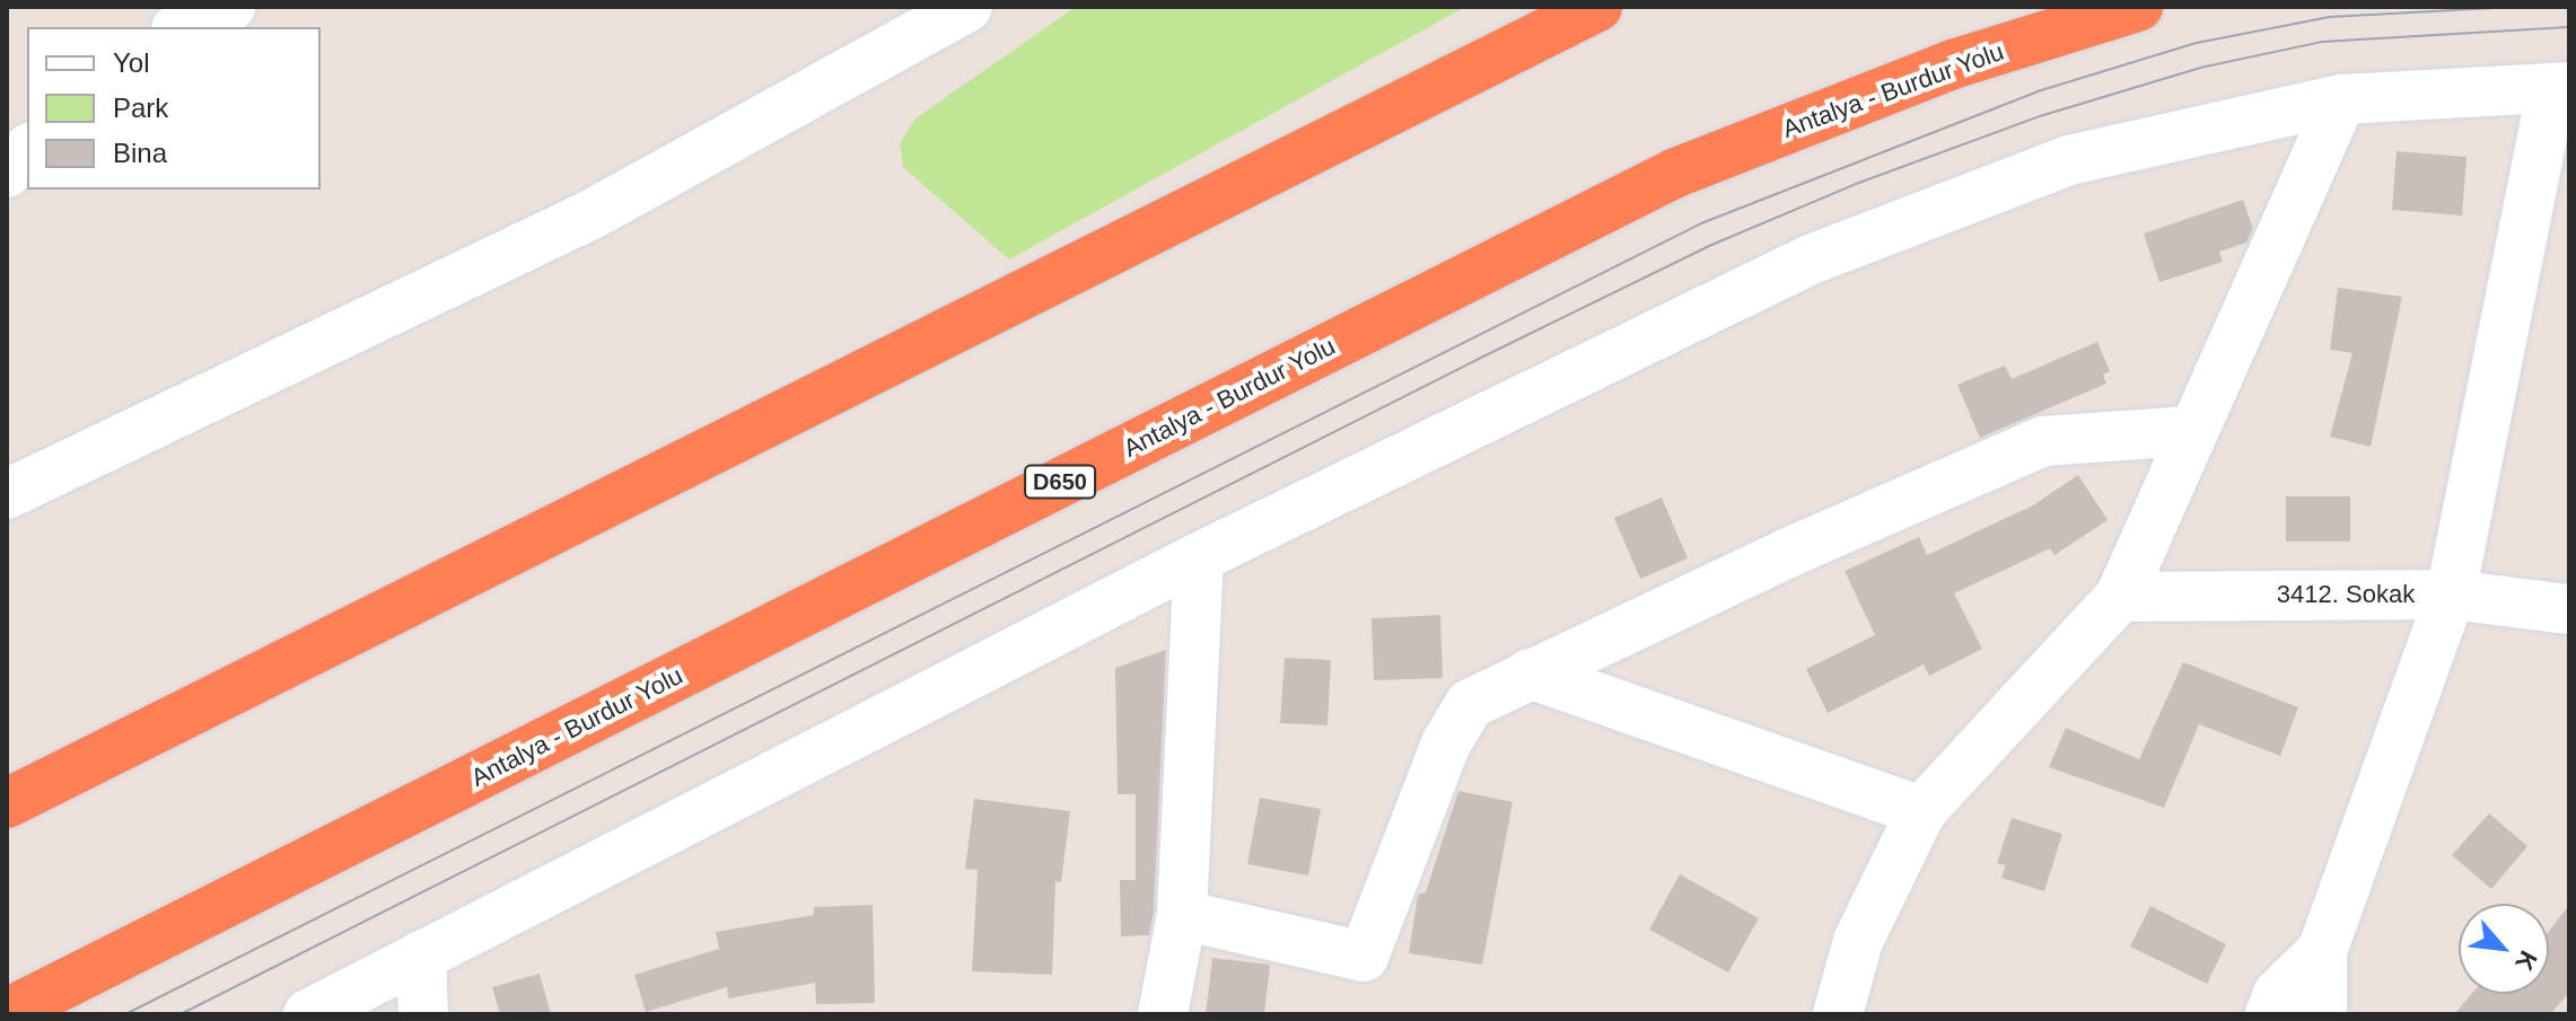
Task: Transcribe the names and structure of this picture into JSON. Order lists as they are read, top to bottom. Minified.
{"streets":{"highway":["Antalya - Burdur Yolu","D650"],"street":["3412. Sokak"]},"legend":["Yol","Park","Bina"],"north":"bottom right"}
